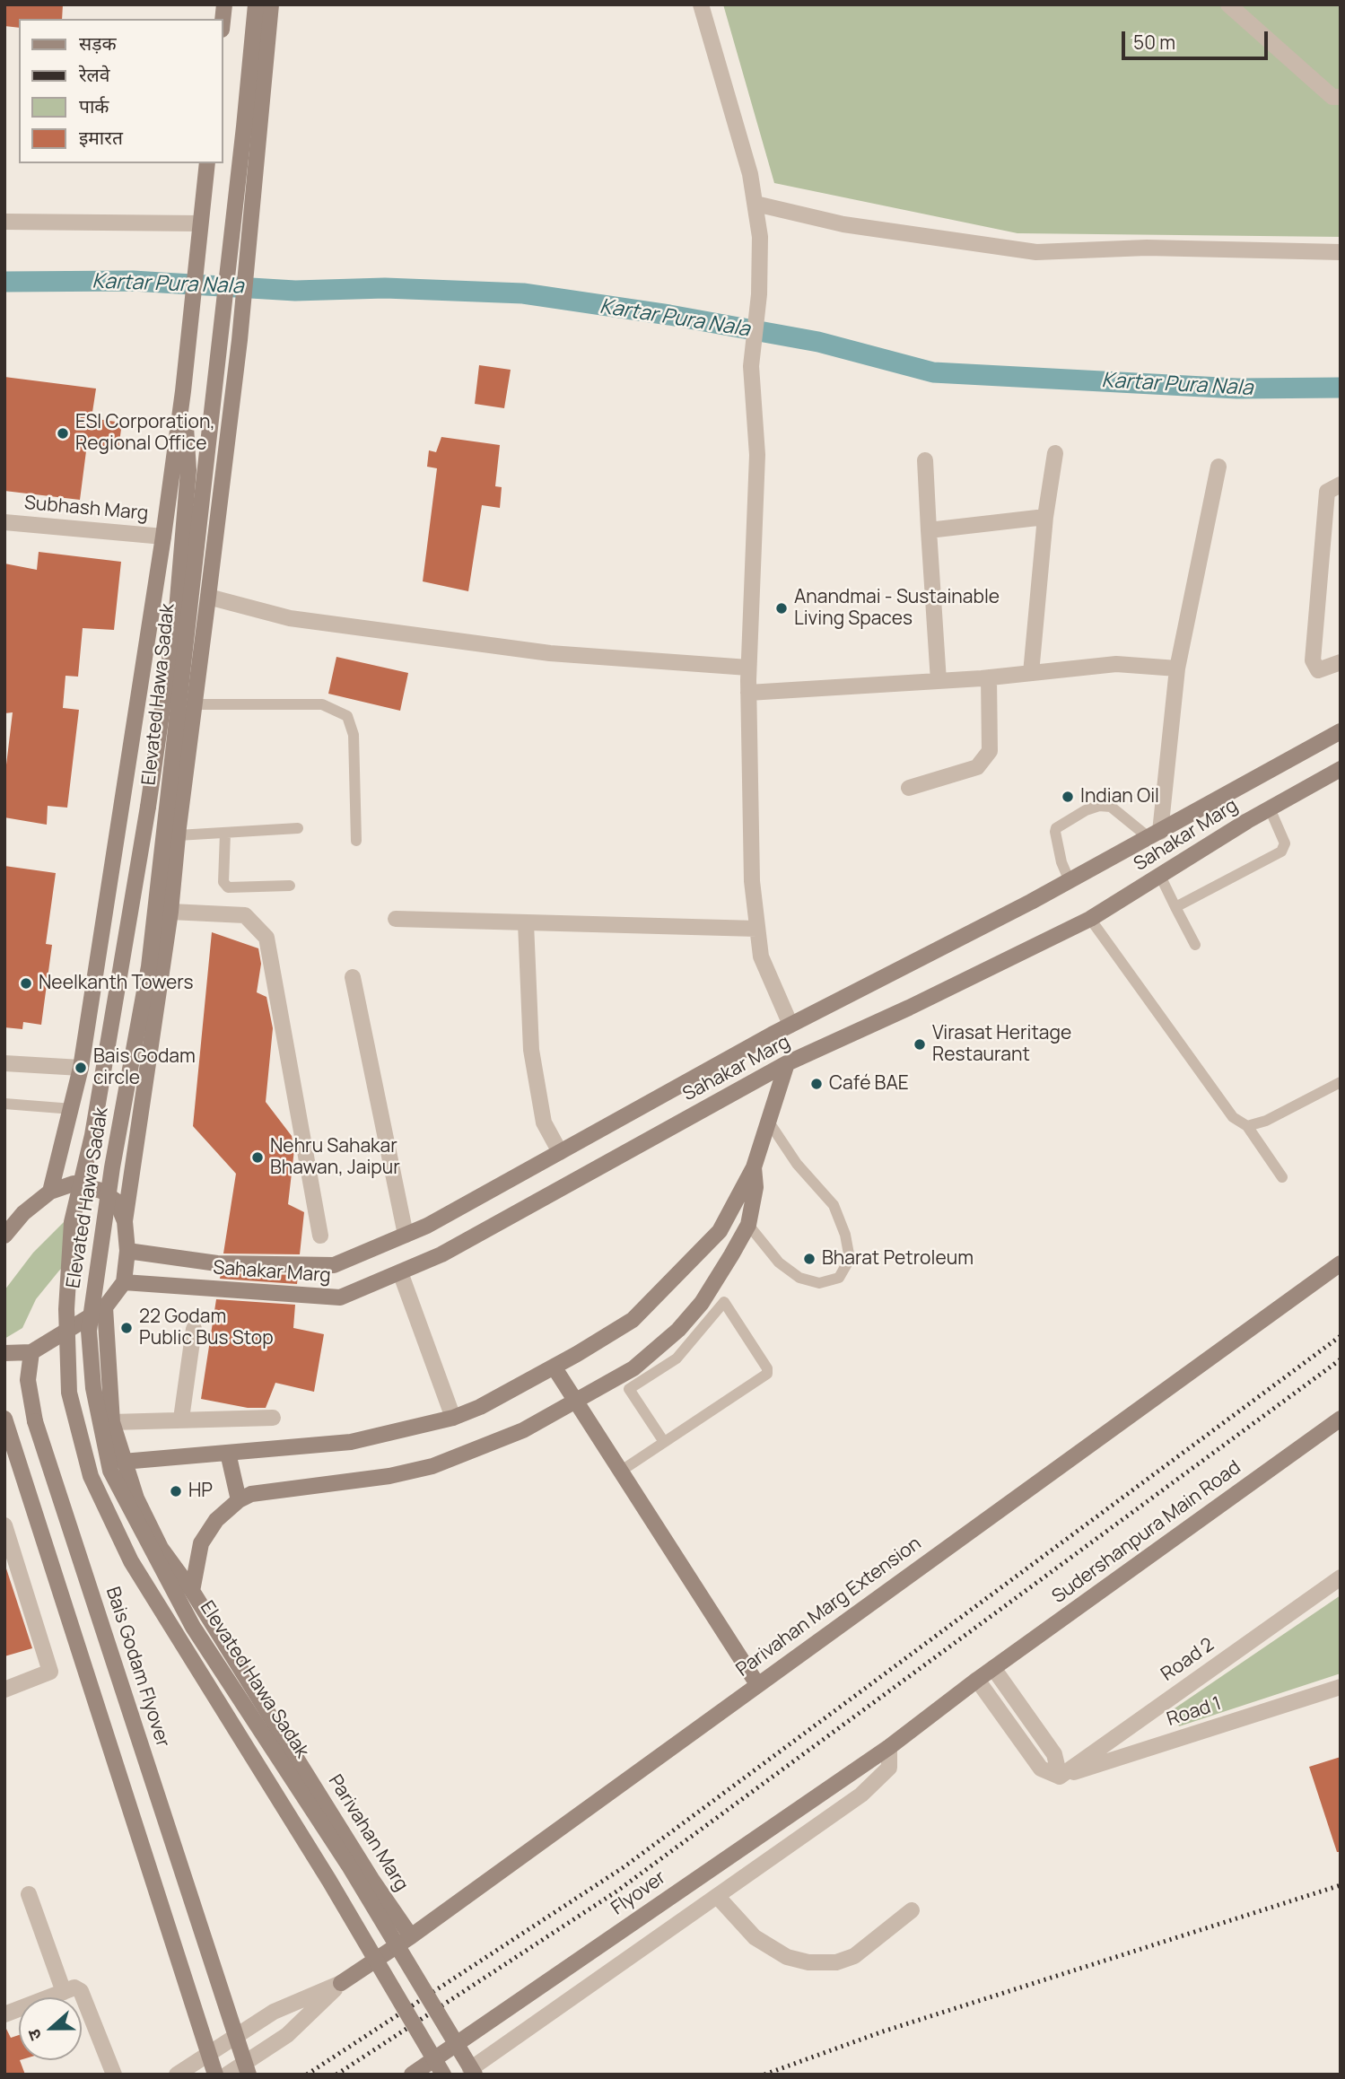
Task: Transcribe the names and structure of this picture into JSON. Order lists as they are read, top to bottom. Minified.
{"streets":{"main road":["Elevated Hawa Sadak","Sahakar Marg","Sudershanpura Main Road","Parivahan Marg Extension","Bais Godam Flyover","Parivahan Marg","Flyover"],"street":["Subhash Marg","Road 2","Road 1"]},"crossings":[["Sudershanpura Main Road","Flyover"],["Parivahan Marg Extension","Parivahan Marg"],["Road 2","Road 1"]],"water":["Kartar Pura Nala"],"places":["ESI Corporation, Regional Office","Anandmai - Sustainable Living Spaces","Indian Oil","Neelkanth Towers","Virasat Heritage Restaurant","Bais Godam circle","Café BAE","Nehru Sahakar Bhawan, Jaipur","Bharat Petroleum","22 Godam Public Bus Stop","HP"],"legend":["सड़क","रेलवे","पार्क","इमारत"],"scale_bar":"50 m","north":"left"}
